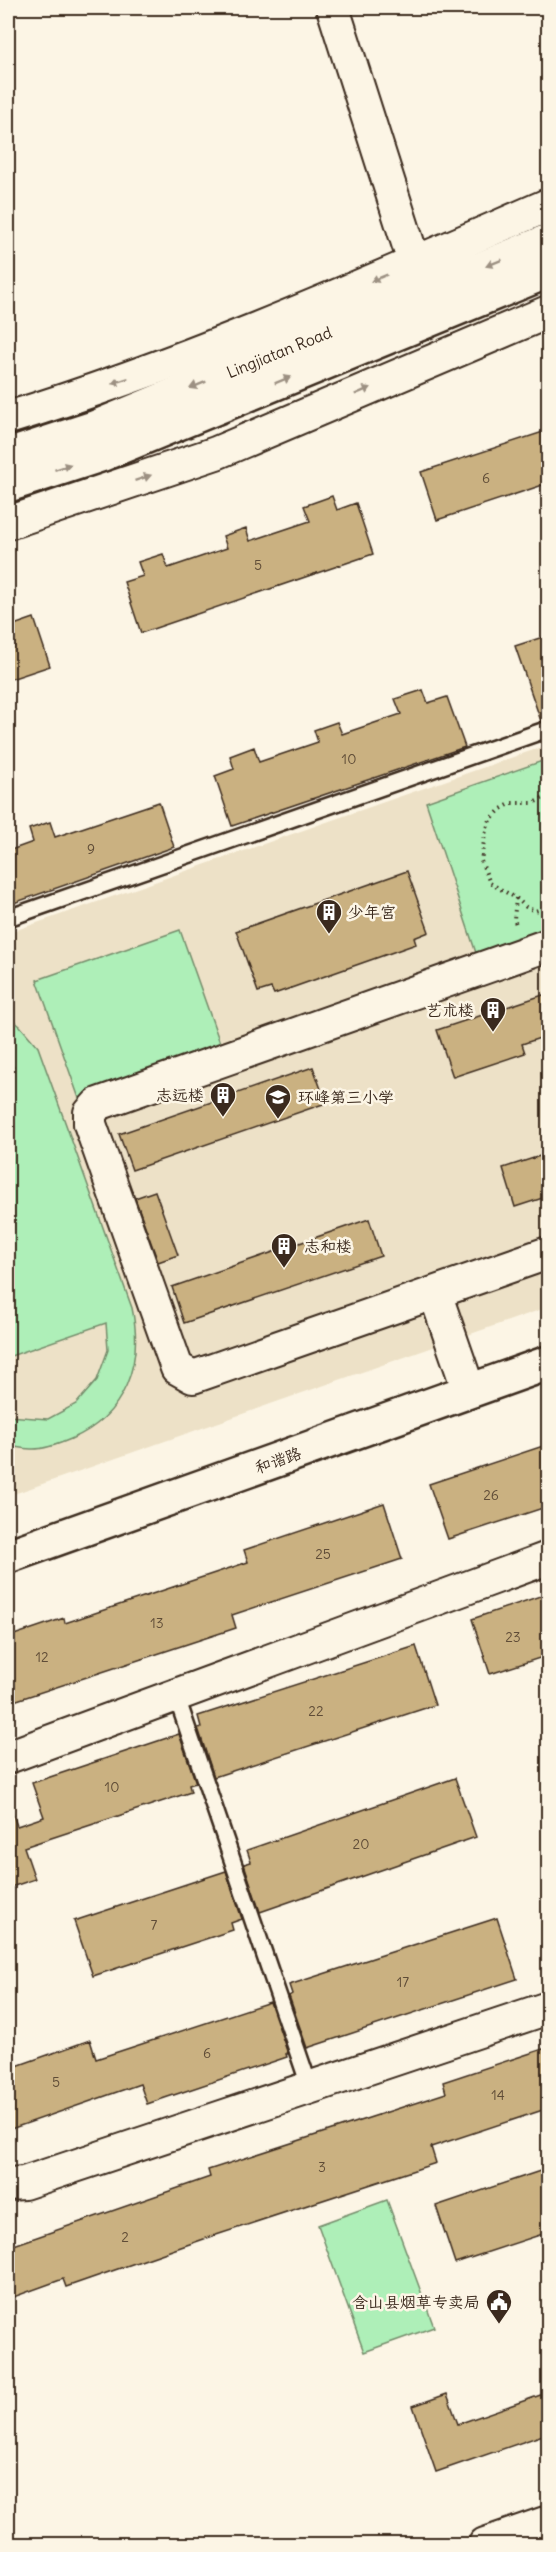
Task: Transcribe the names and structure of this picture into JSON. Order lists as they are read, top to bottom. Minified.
{"streets":{"main road":["Lingjiatan Road","和谐路"]},"places":{"building":["少年宫","艺术楼","志远楼","志和楼"],"school or university":["环峰第三小学"],"public building":["含山县烟草专卖局"]},"house_numbers":["6","5","10","9","26","25","13","23","12","22","10","20","7","17","6","5","14","3","2"]}
